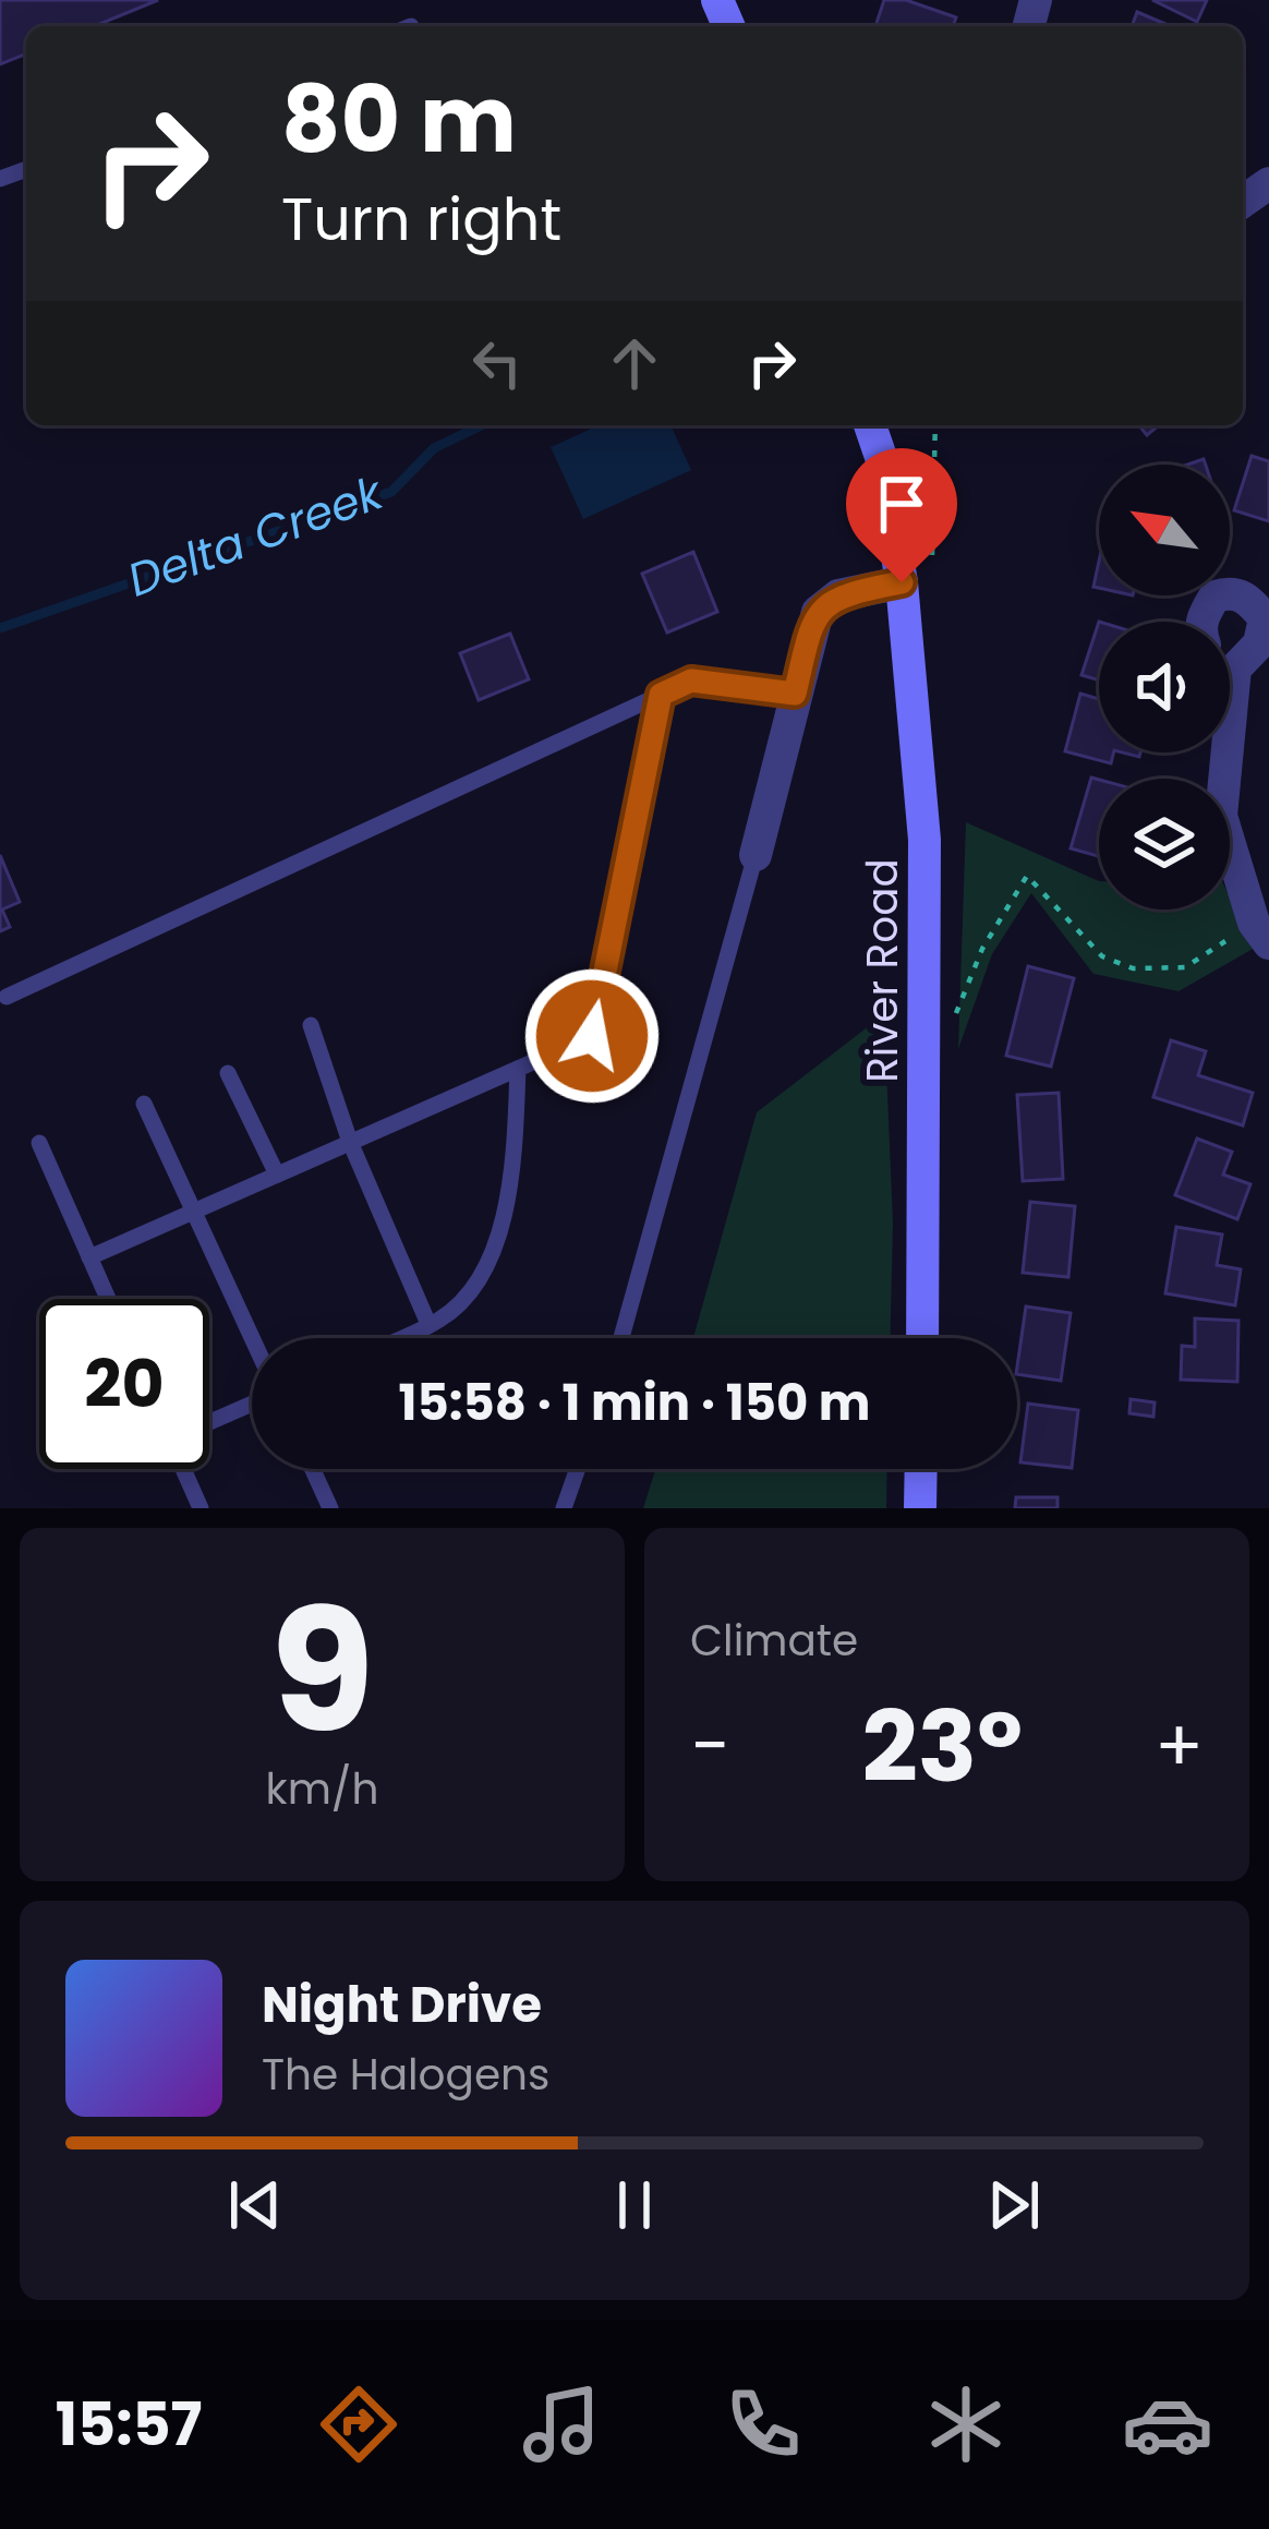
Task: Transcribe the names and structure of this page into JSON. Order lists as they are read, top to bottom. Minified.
{"streets":{"street":["River Road"]},"water":["Delta Creek"],"north":"top left","page":{"turn":["80 m","Turn right"],"limit":"20","trip":"15:58 · 1 min · 150 m","tile":[["9","km/h"],"Climate"],"heat":["−","23°","+"],"song":["Night Drive","The Halogens"],"tabs":"15:57"}}
